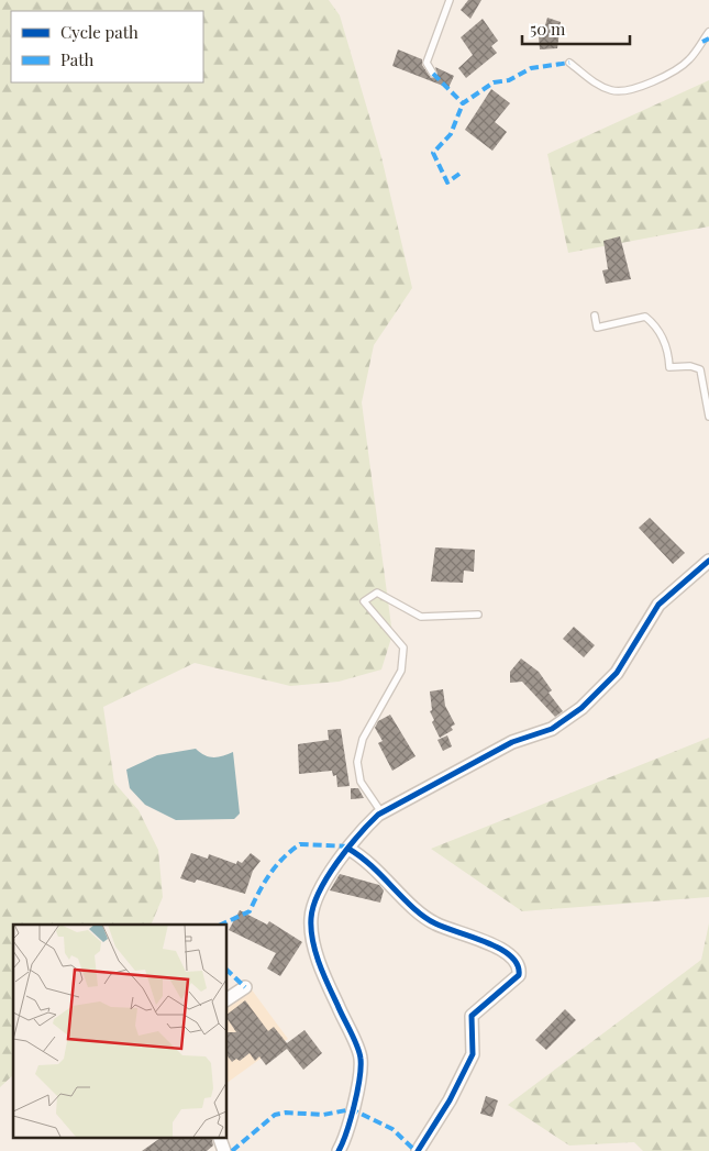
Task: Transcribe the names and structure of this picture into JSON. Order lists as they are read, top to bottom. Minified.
{"legend":["Cycle path","Path"],"scale_bar":"50 m"}
